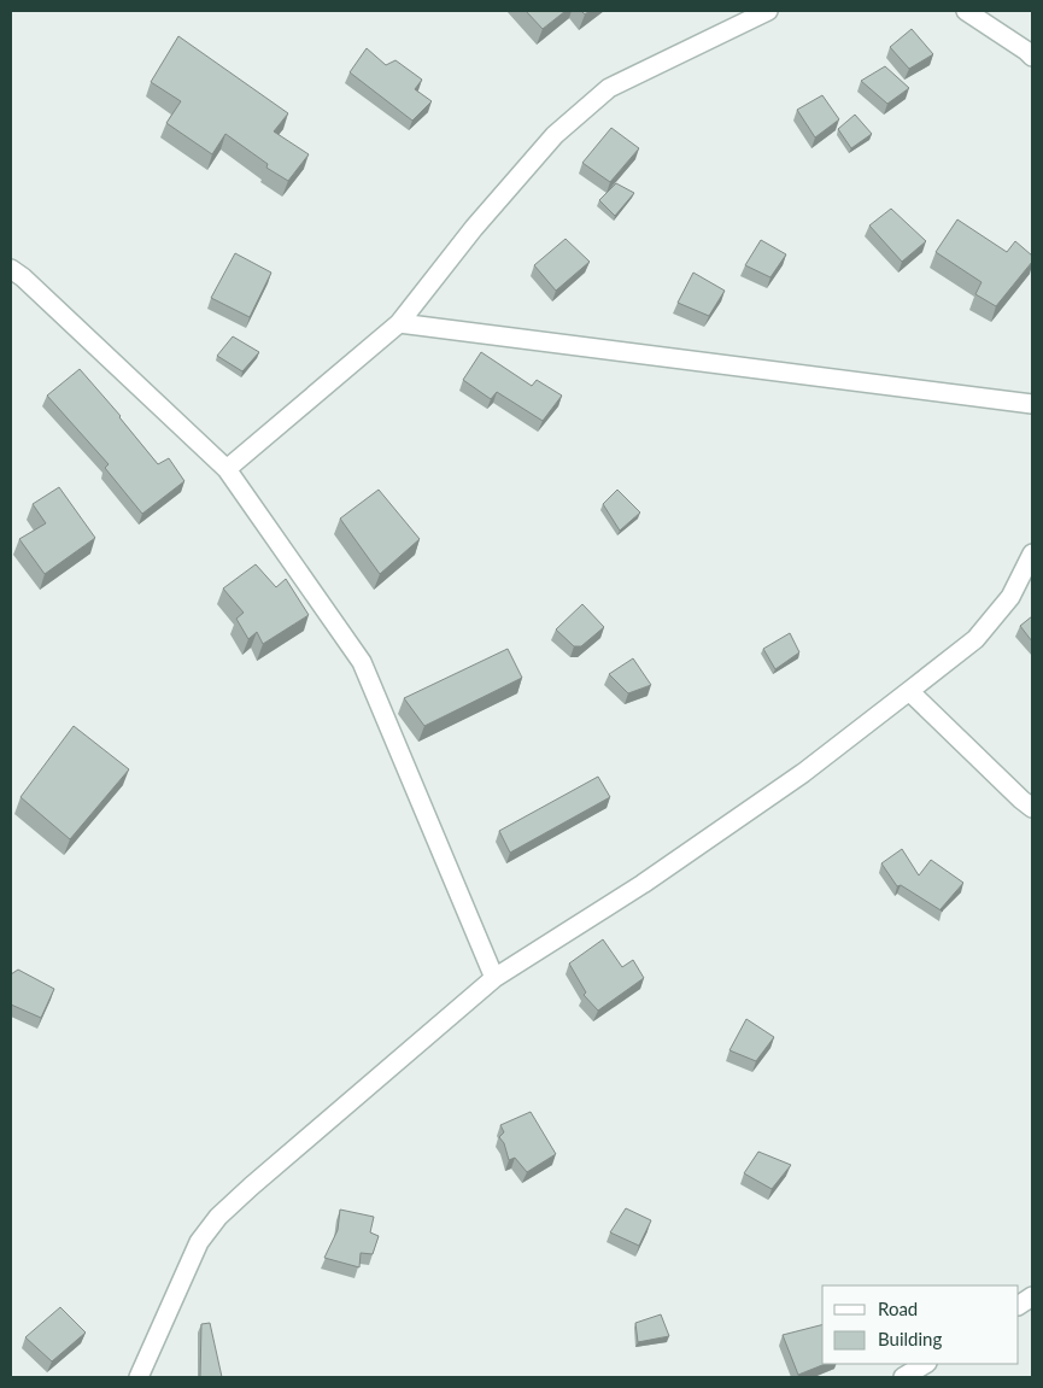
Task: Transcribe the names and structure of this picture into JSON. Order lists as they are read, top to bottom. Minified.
{"legend":["Road","Building"]}
